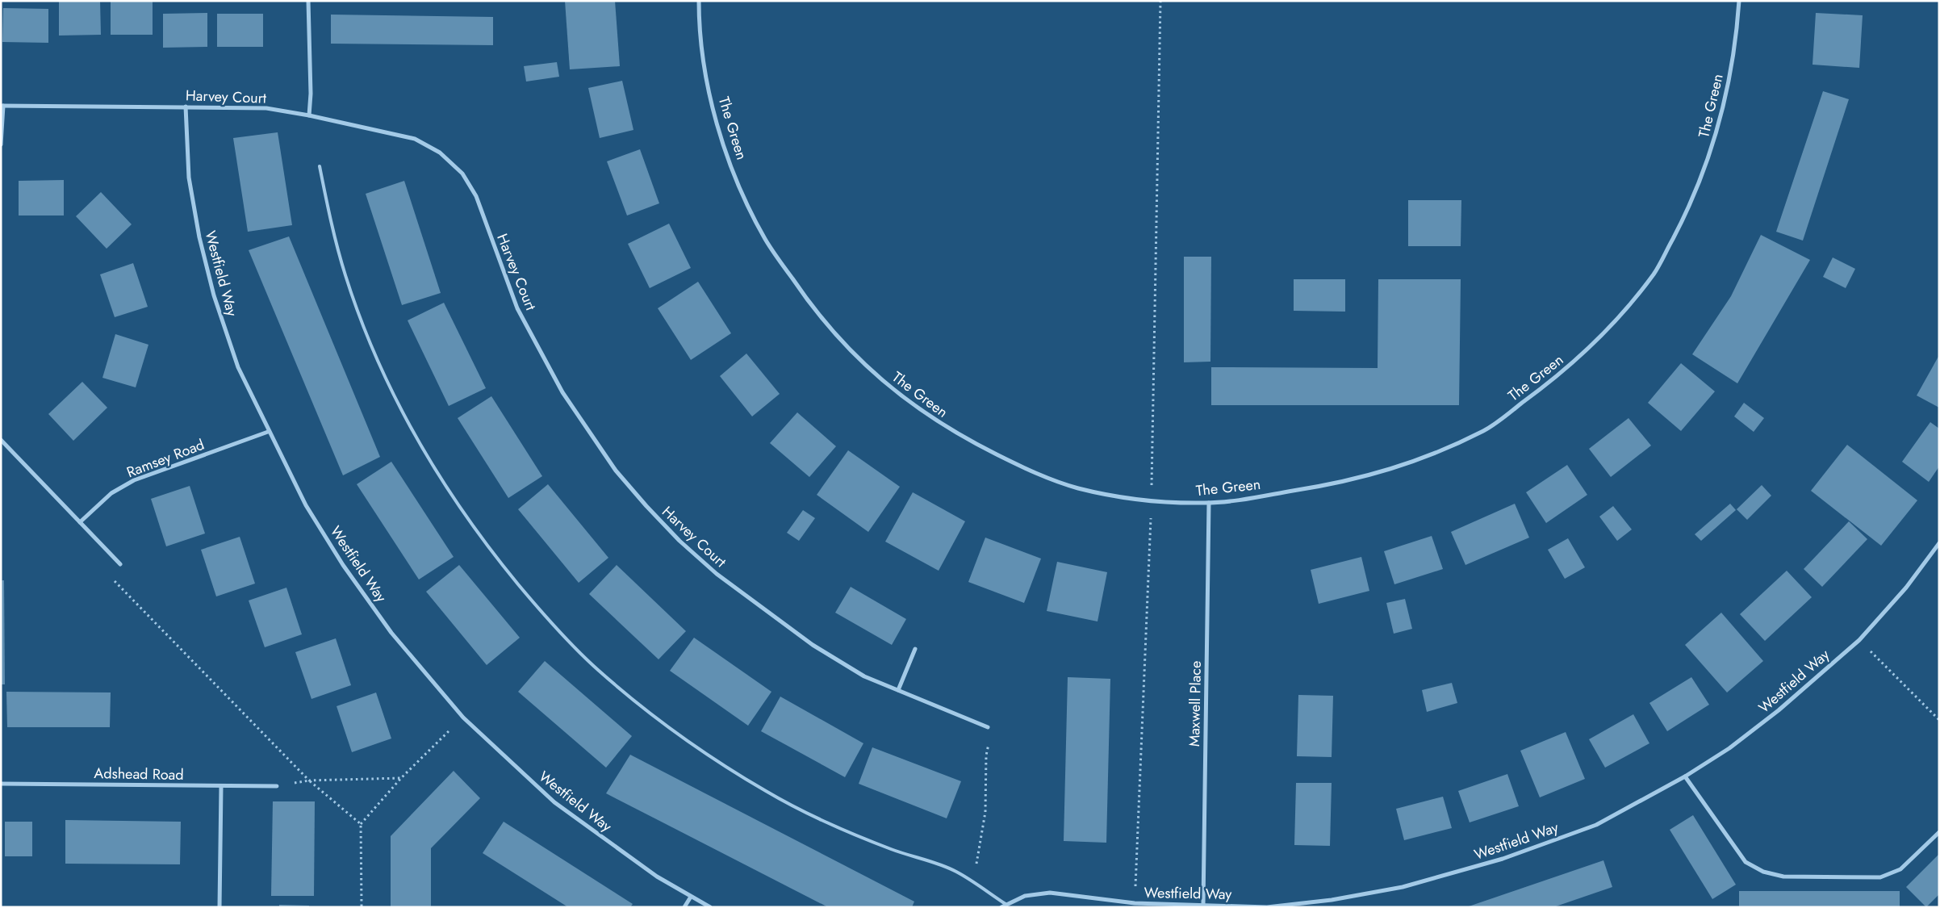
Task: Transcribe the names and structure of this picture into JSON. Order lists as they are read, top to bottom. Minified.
{"streets":{"street":["Harvey Court","The Green","Westfield Way","Ramsey Road","Maxwell Place","Adshead Road"]},"crossings":[["Harvey Court","Westfield Way"],["The Green","Maxwell Place"],["Westfield Way","Ramsey Road"],["Westfield Way","Maxwell Place"]]}
